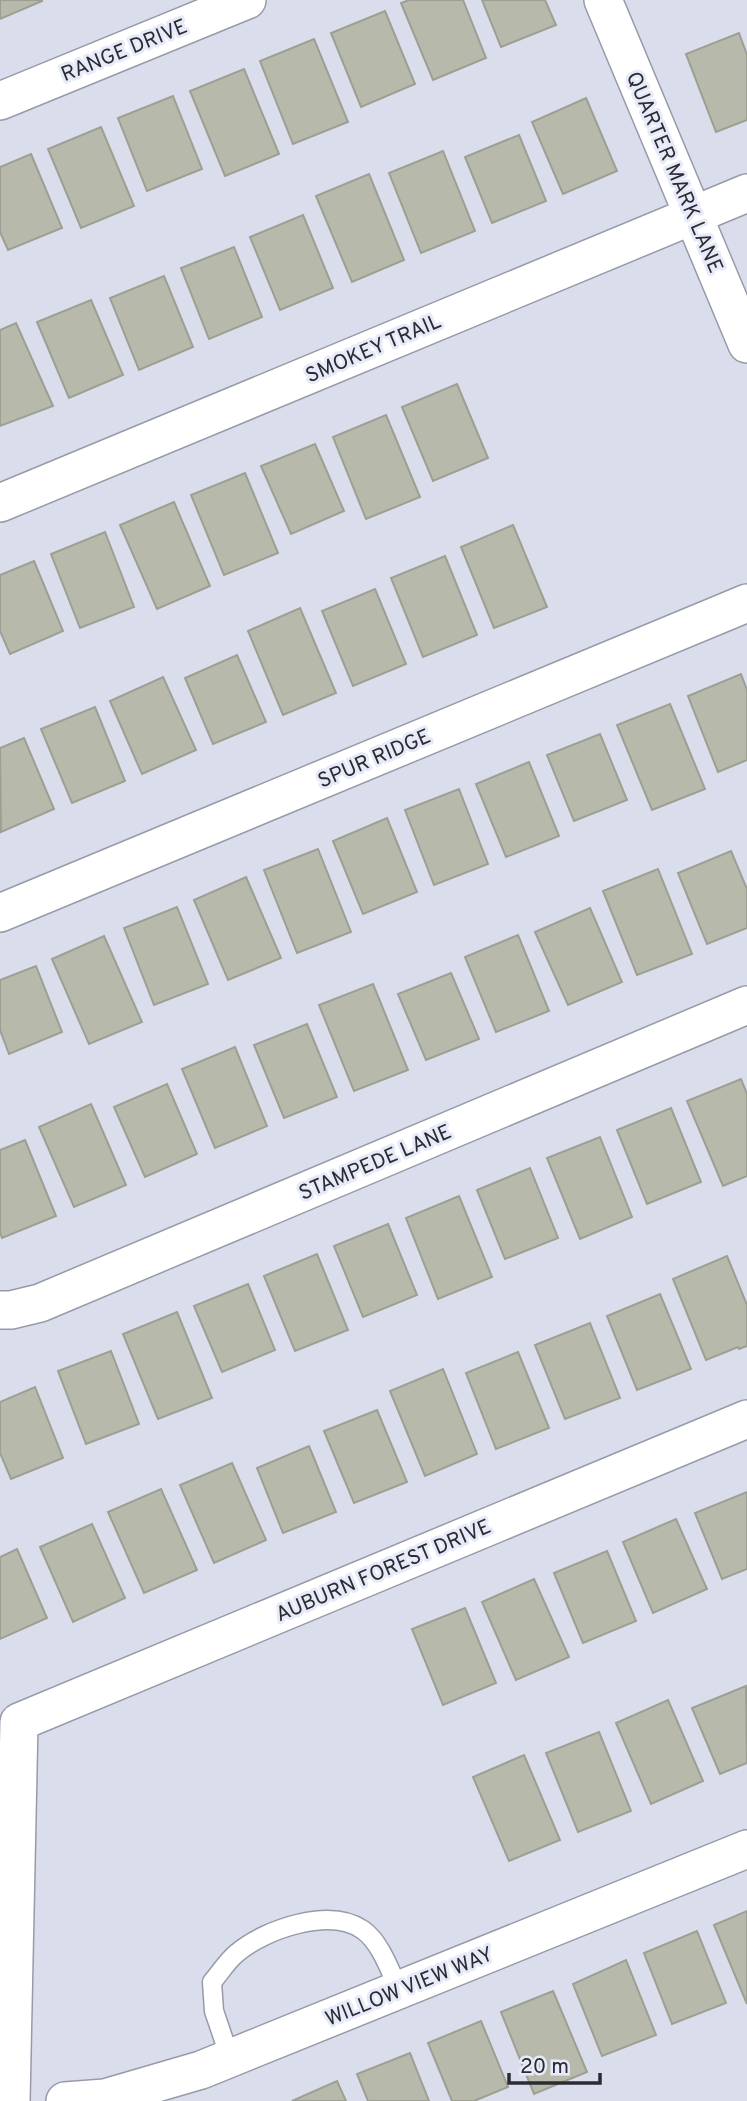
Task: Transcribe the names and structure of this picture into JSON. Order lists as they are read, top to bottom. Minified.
{"streets":{"street":["RANGE DRIVE","QUARTER MARK LANE","SMOKEY TRAIL","SPUR RIDGE","STAMPEDE LANE","AUBURN FOREST DRIVE","WILLOW VIEW WAY"]},"crossings":[["QUARTER MARK LANE","SMOKEY TRAIL"]],"scale_bar":"20 m"}
